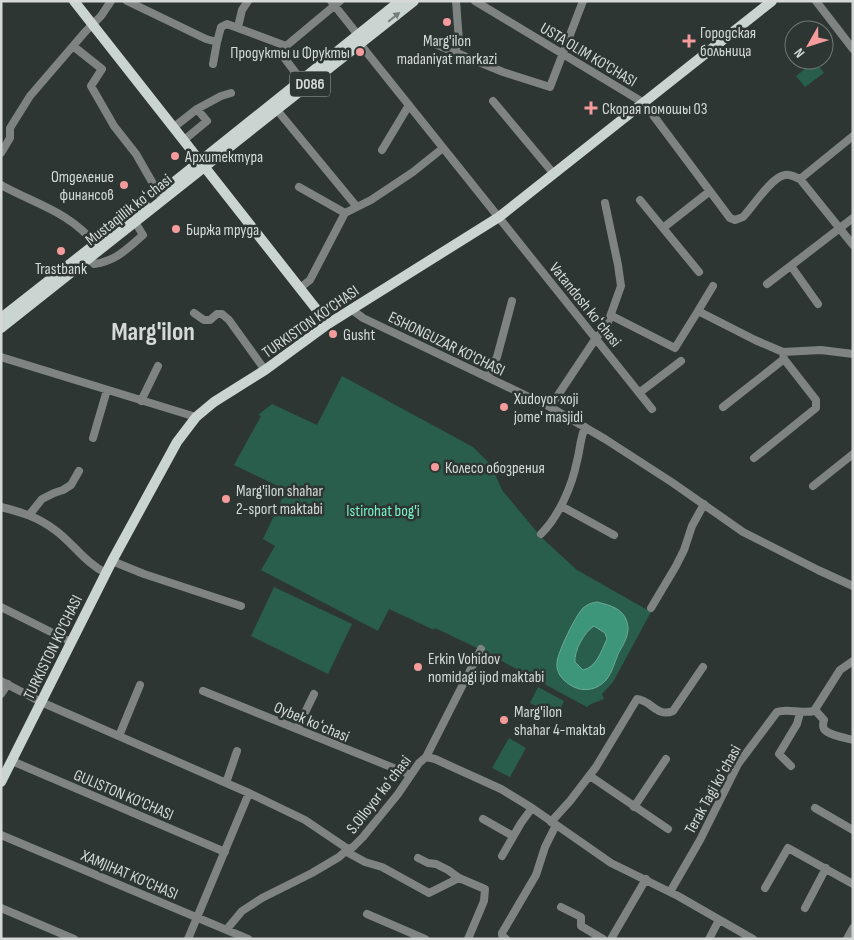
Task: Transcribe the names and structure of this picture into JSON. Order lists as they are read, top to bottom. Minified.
{"streets":{"main road":["D086","Mustaqillik koʻchasi","TURKISTON KO’CHASI"],"street":["USTA OLIM KO'CHASI","Vatandosh koʻchasi","ESHONGUZAR KO'CHASI","Oybek koʻchasi","Terak Tagi koʻchasi","GULISTON KO'CHASI","S.Olloyor koʻchasi","XAMJIHAT KO'CHASI"]},"crossings":[["USTA OLIM KO'CHASI","TURKISTON KO’CHASI"],["Mustaqillik koʻchasi","Vatandosh koʻchasi"],["Vatandosh koʻchasi","TURKISTON KO’CHASI"],["TURKISTON KO’CHASI","ESHONGUZAR KO'CHASI"],["TURKISTON KO’CHASI","GULISTON KO'CHASI"],["TURKISTON KO’CHASI","S.Olloyor koʻchasi"],["Oybek koʻchasi","S.Olloyor koʻchasi"],["Terak Tagi koʻchasi","S.Olloyor koʻchasi"]],"districts":["Marg'ilon"],"parks":["Istirohat bog'i"],"places":{"other":["Marg'ilon madaniyat markazi","Продукты и Фрукты","Архитектура","Отделение финансов","Биржа труда","Trastbank","Gusht","Xudoyor xoji jome' masjidi","Колесо обозрения","Marg'ilon shahar 2-sport maktabi","Erkin Vohidov nomidagi ijod maktabi","Marg'ilon shahar 4-maktab"],"health":["Городская больница","Скорая помошы 03"]},"north":"bottom left"}
